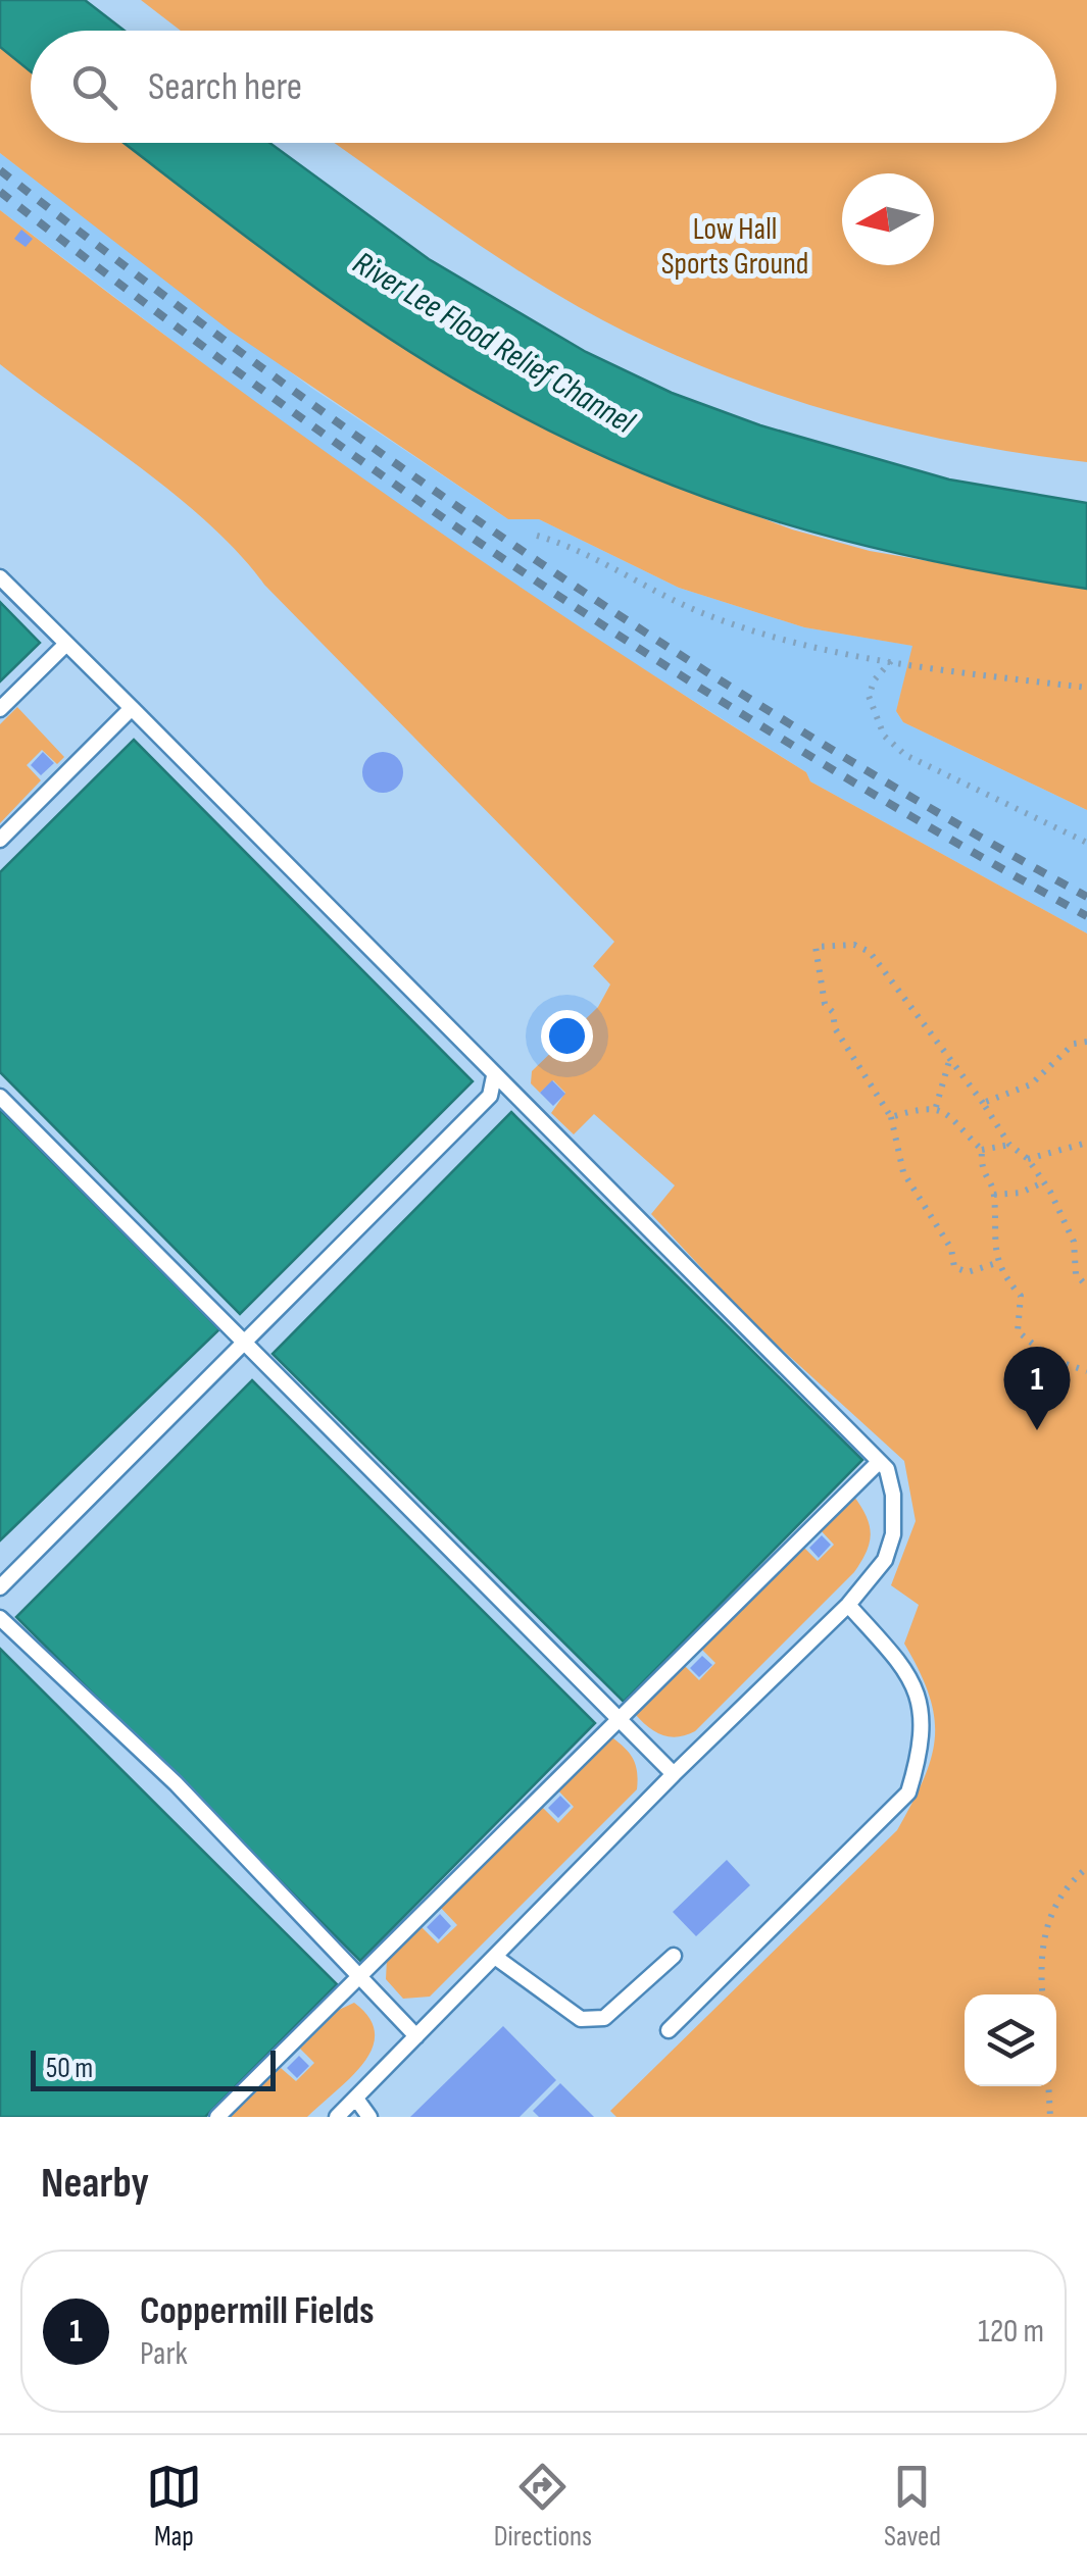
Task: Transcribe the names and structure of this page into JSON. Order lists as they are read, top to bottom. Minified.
{"water":["River Lee Flood Relief Channel"],"parks":["Low Hall Sports Ground"],"scale_bar":"50 m","north":"left","page":{"search":"Search here","pins":"1","scale":"50 m","heading":"Nearby","list":[{"mark":"1","name":"Coppermill Fields","note":"Park","value":"120 m"}],"nav":["Map","Directions","Saved"]}}
